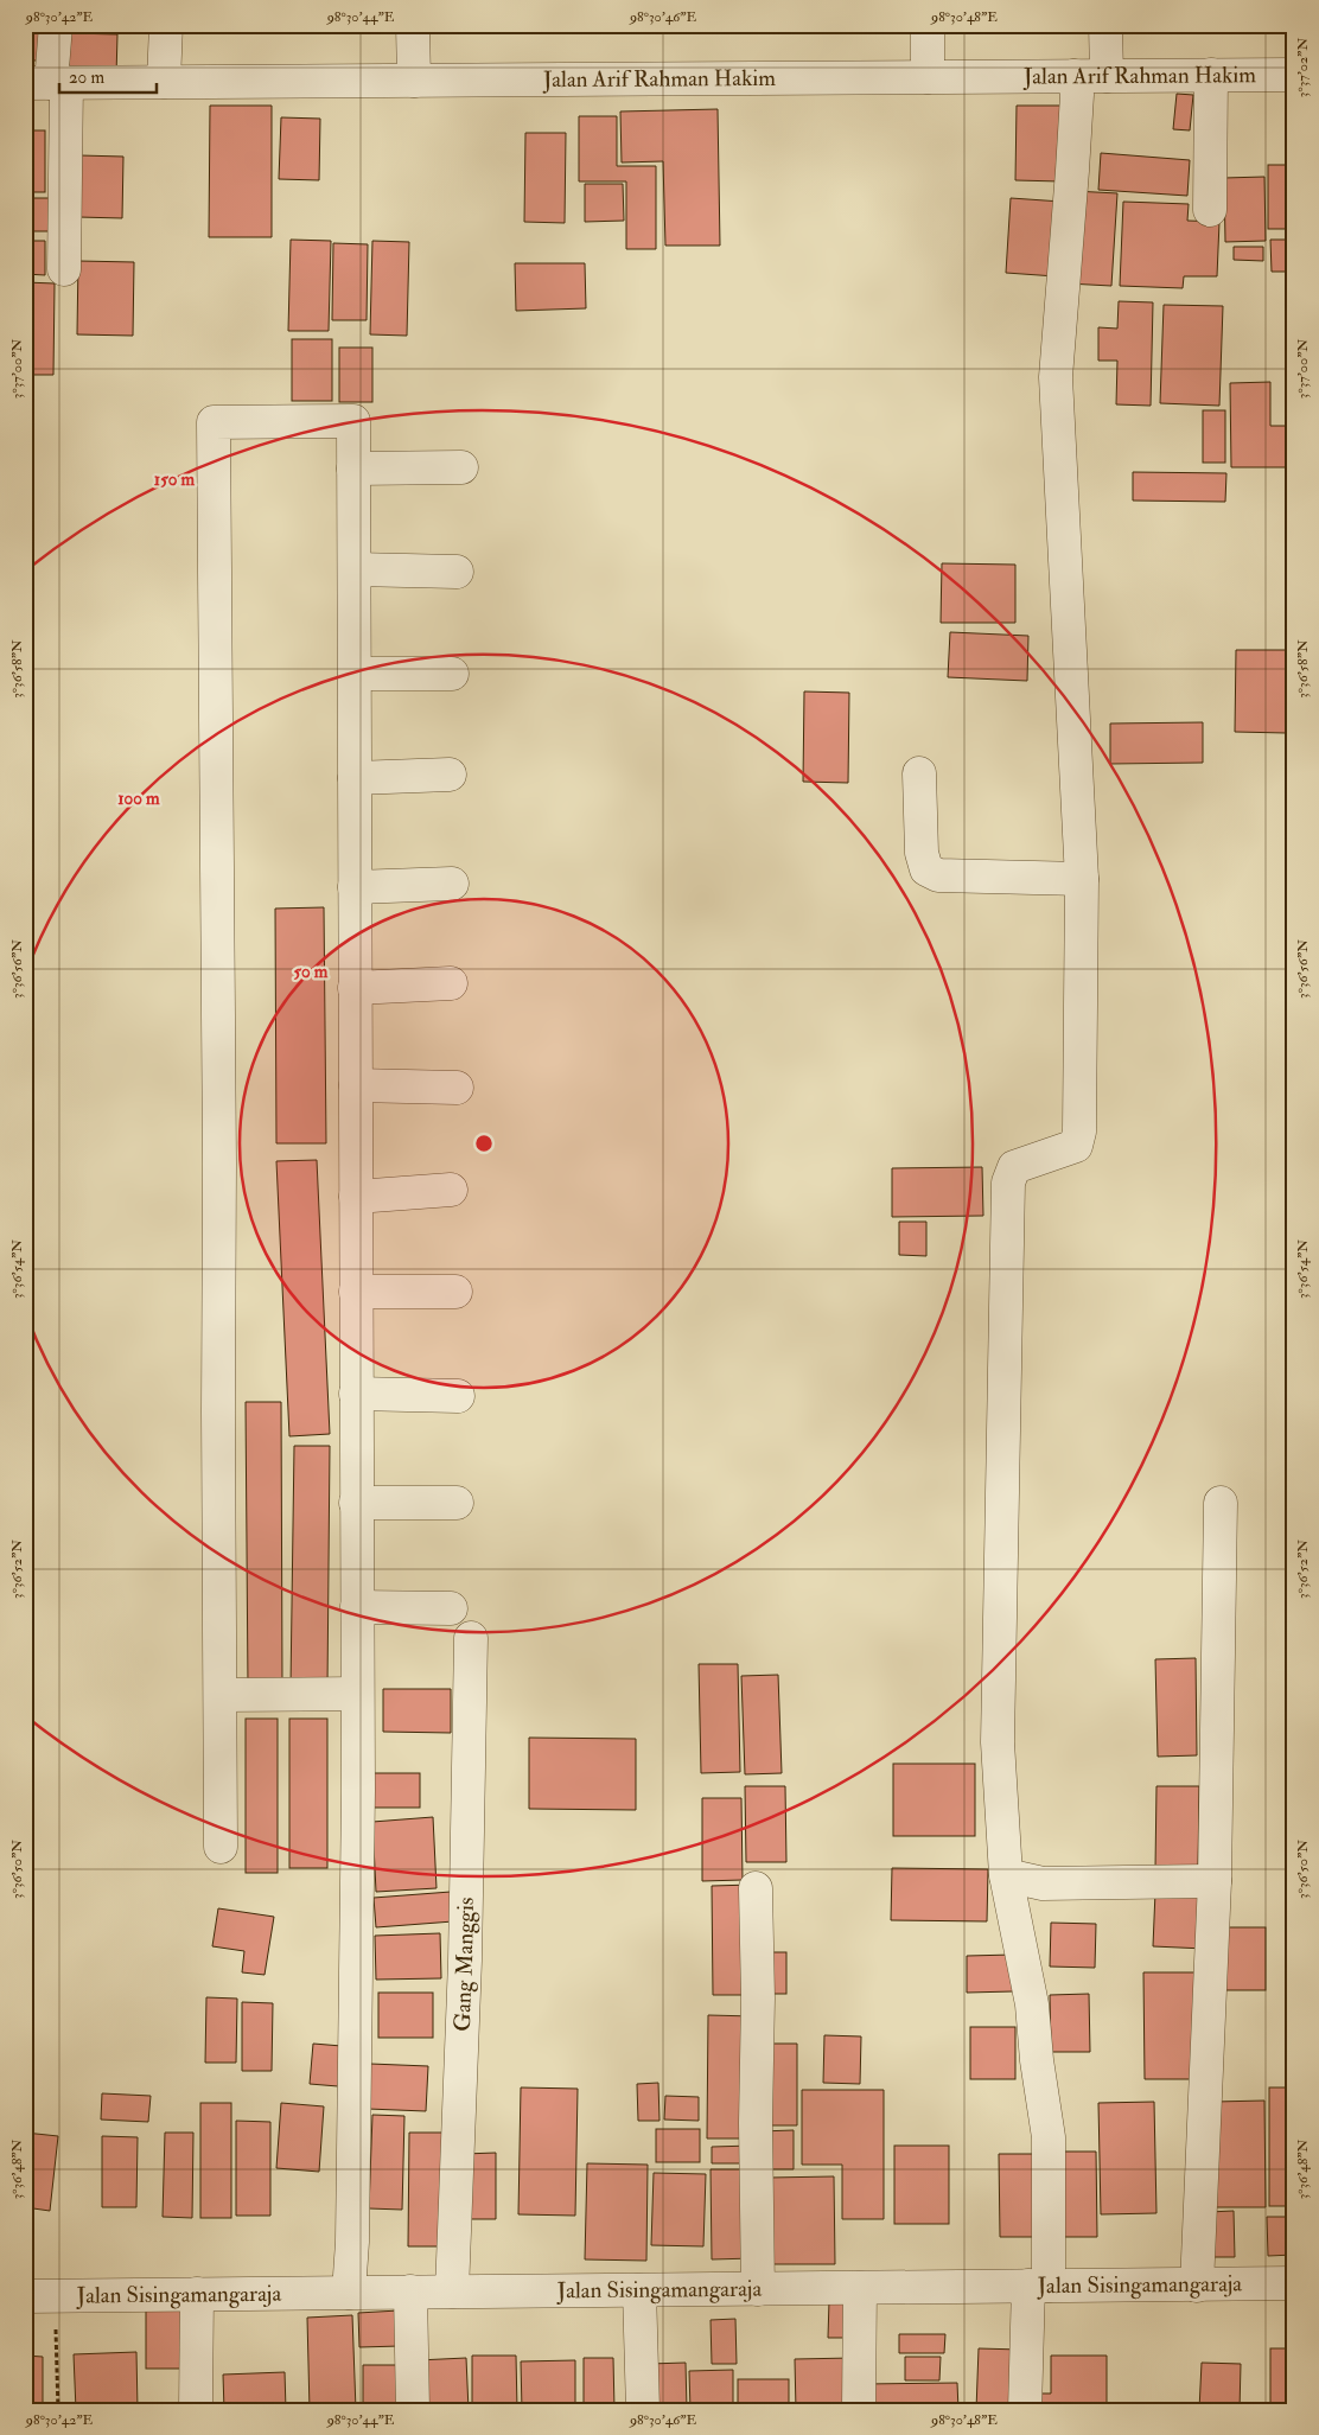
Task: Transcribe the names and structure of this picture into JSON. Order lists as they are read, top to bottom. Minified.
{"streets":{"street":["Jalan Arif Rahman Hakim","Gang Manggis","Jalan Sisingamangaraja"]},"crossings":[["Gang Manggis","Jalan Sisingamangaraja"]],"scale_bar":"20 m","coordinates":["98°30'42\"E","98°30'44\"E","98°30'46\"E","98°30'48\"E","3°37'02\"N","3°37'00\"N","3°36'58\"N","3°36'56\"N","3°36'54\"N","3°36'52\"N","3°36'50\"N","3°36'48\"N"],"rings":["150 m","100 m","50 m"]}
